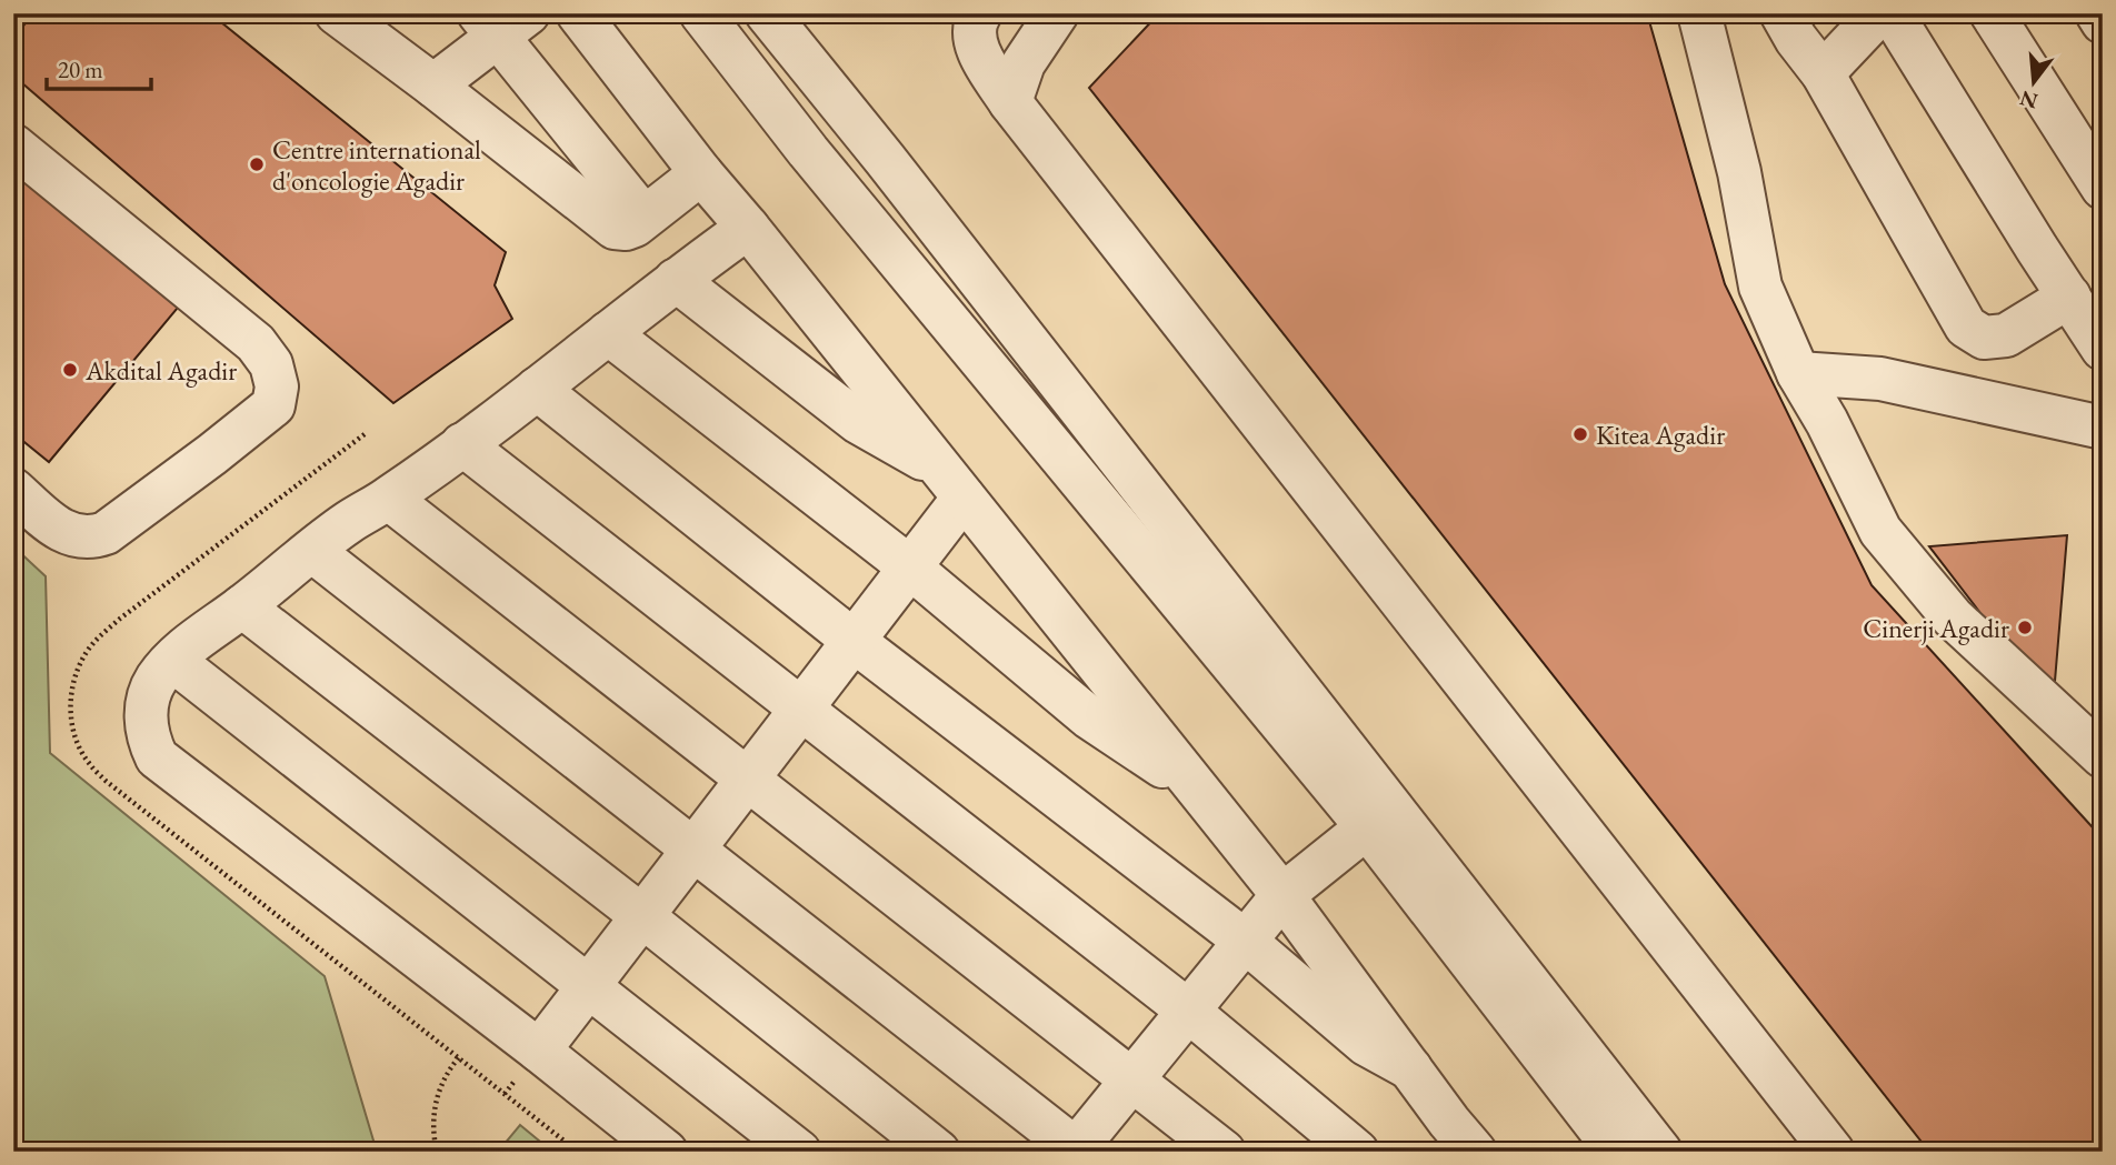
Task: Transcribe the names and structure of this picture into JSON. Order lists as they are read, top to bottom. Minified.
{"places":["Centre international d'oncologie Agadir","Akdital Agadir","Kitea Agadir","Cinerji Agadir"],"scale_bar":"20 m","north":"bottom"}
